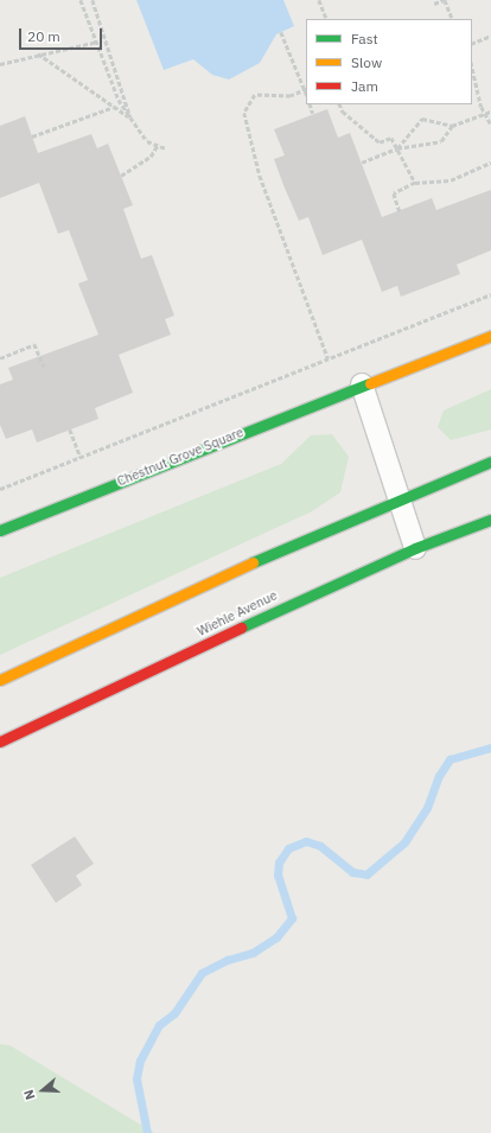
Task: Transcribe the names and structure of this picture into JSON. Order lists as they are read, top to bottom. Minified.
{"streets":{"main road":["Chestnut Grove Square","Wiehle Avenue"]},"legend":["Fast","Slow","Jam"],"scale_bar":"20 m","north":"left"}
